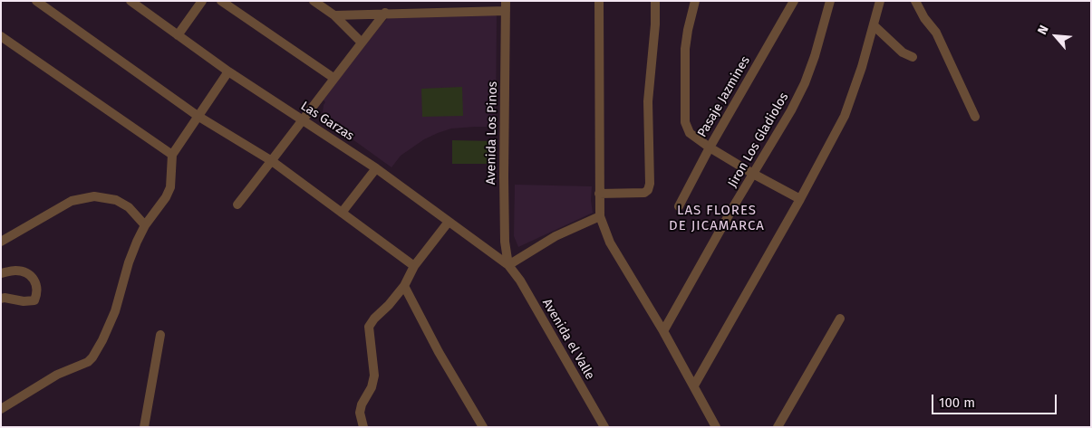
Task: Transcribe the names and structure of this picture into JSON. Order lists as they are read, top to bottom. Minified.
{"streets":{"street":["Pasaje Jazmines","Las Garzas","Avenida Los Pinos","Jiron Los Gladiolos","Avenida el Valle"]},"crossings":[["Las Garzas","Avenida Los Pinos"],["Las Garzas","Avenida el Valle"],["Avenida Los Pinos","Avenida el Valle"]],"districts":["LAS FLORES DE JICAMARCA"],"scale_bar":"100 m","north":"top left"}
